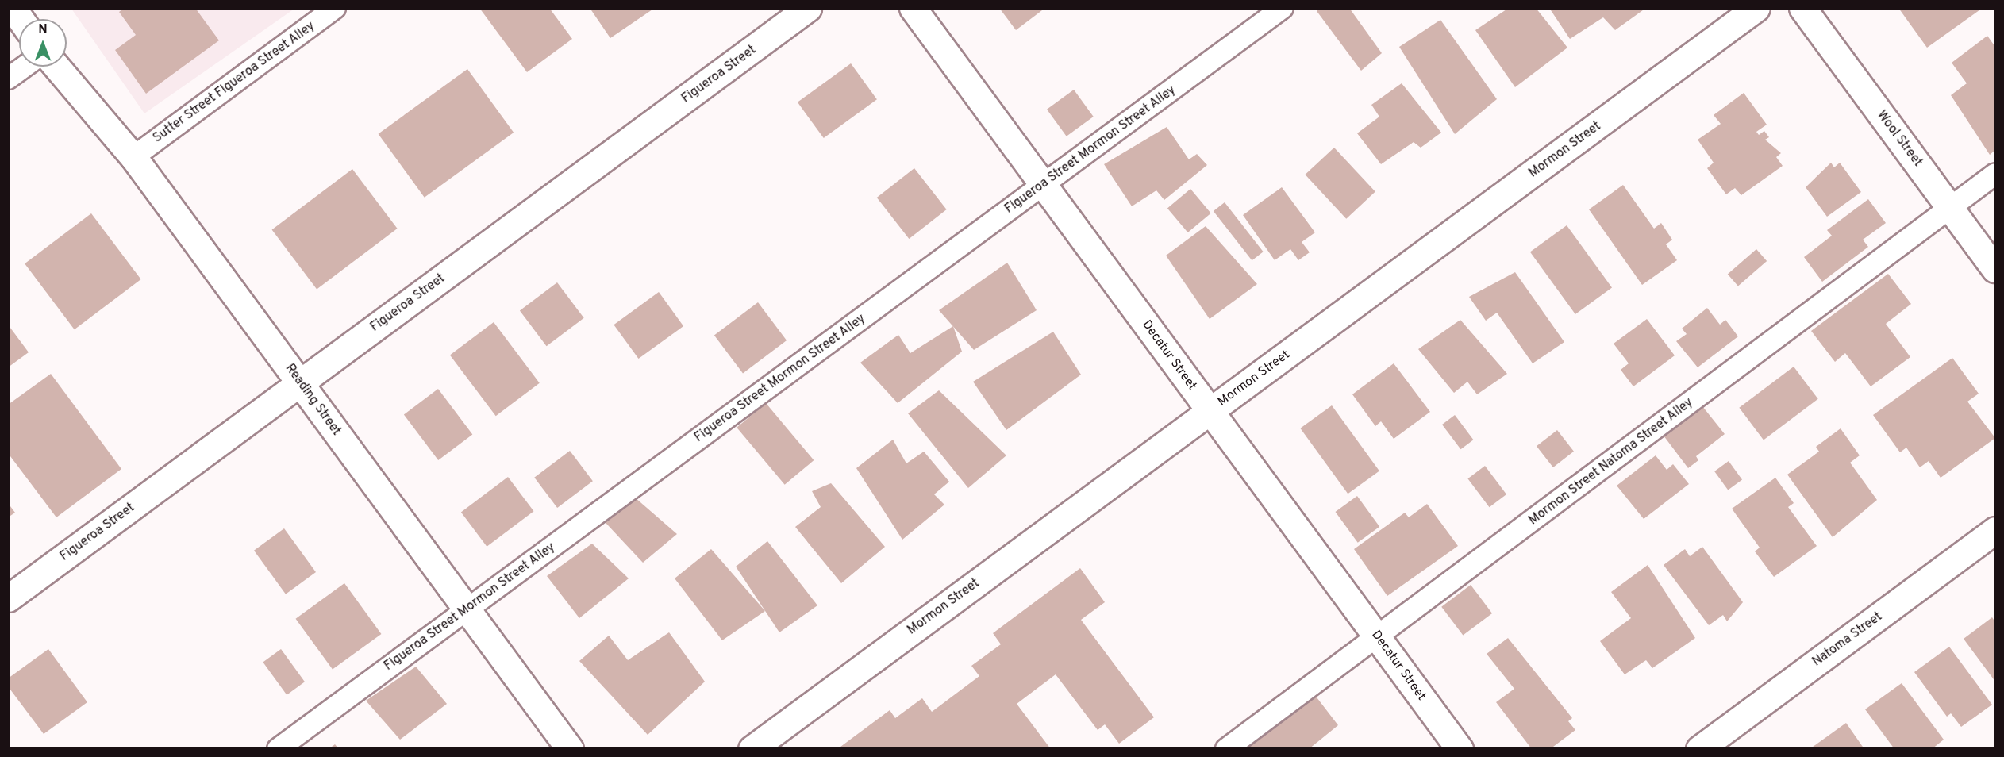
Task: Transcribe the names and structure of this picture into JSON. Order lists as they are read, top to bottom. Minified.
{"streets":{"street":["Figueroa Street","Wool Street","Mormon Street","Decatur Street","Reading Street","Natoma Street"],"lane":["Sutter Street Figueroa Street Alley","Figueroa Street Mormon Street Alley","Mormon Street Natoma Street Alley"]},"crossings":[["Figueroa Street","Reading Street"],["Sutter Street Figueroa Street Alley","Reading Street"],["Wool Street","Mormon Street Natoma Street Alley"],["Figueroa Street Mormon Street Alley","Decatur Street"],["Figueroa Street Mormon Street Alley","Reading Street"],["Mormon Street","Decatur Street"],["Decatur Street","Mormon Street Natoma Street Alley"]],"north":"top"}
